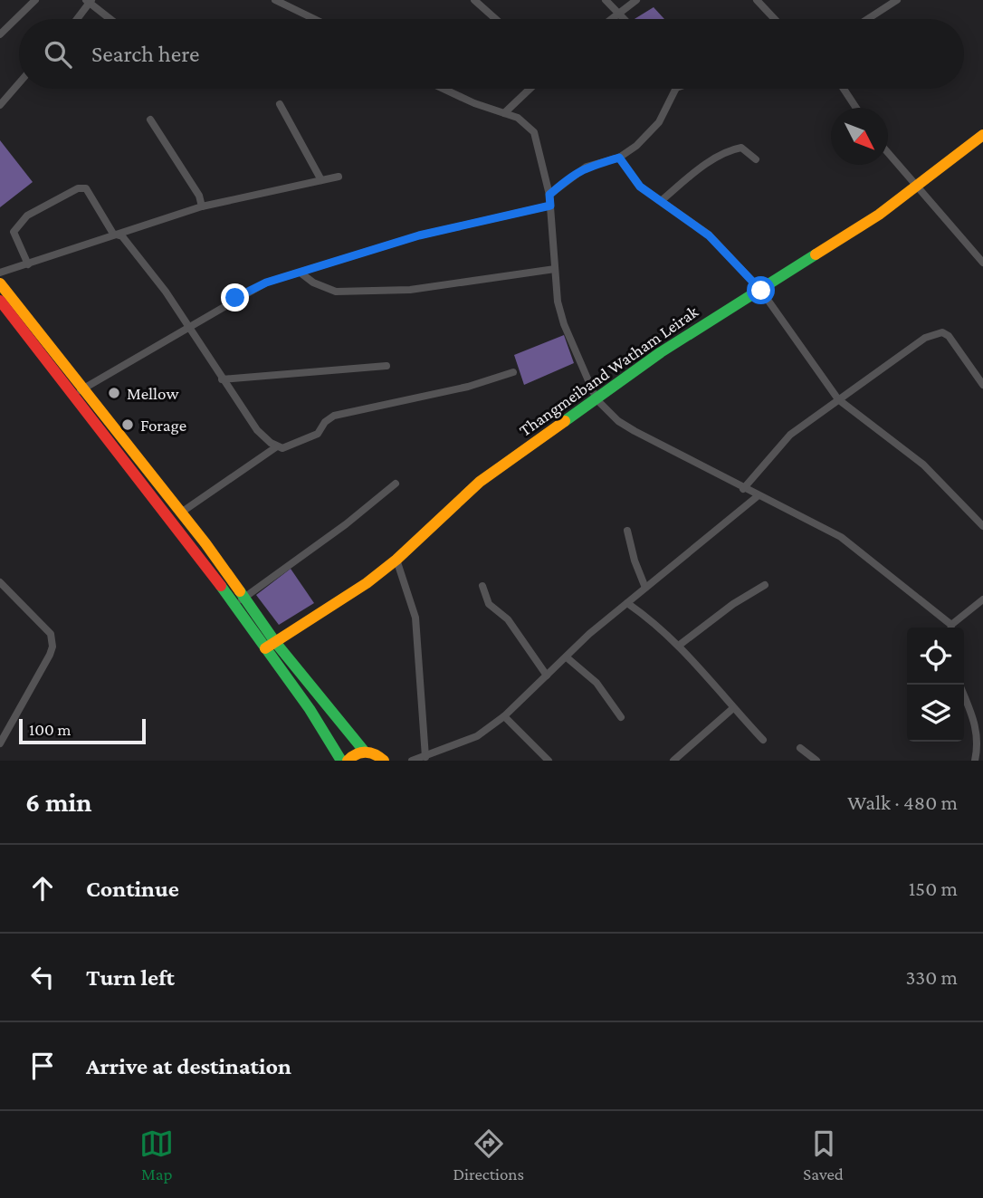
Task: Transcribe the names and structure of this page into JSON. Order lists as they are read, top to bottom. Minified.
{"streets":{"main road":["Thangmeiband Watham Leirak"]},"places":["Mellow","Forage"],"scale_bar":"100 m","north":"bottom right","page":{"search":"Search here","scale":"100 m","heading":["6 min","Walk · 480 m"],"list":[["Continue","150 m"],["Turn left","330 m"],"Arrive at destination"],"nav":["Map","Directions","Saved"]}}
